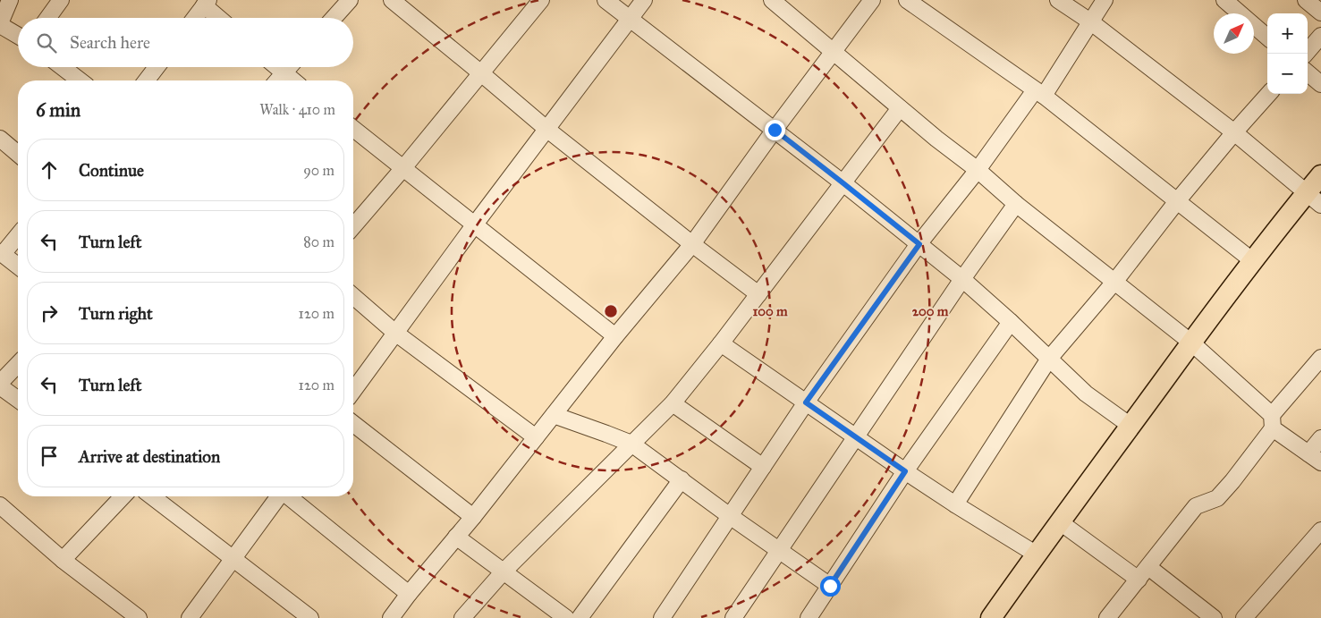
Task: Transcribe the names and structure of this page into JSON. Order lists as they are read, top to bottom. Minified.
{"north":"top right","page":{"map_buttons":["+","−"],"search":"Search here","heading":["6 min","Walk · 410 m"],"list":[["Continue","90 m"],["Turn left","80 m"],["Turn right","120 m"],["Turn left","120 m"],"Arrive at destination"]},"rings":["100 m","200 m"]}
